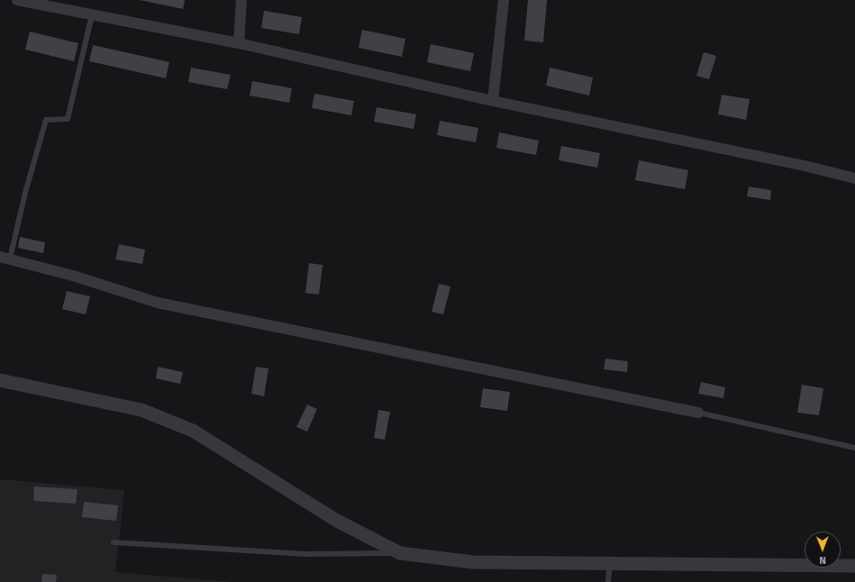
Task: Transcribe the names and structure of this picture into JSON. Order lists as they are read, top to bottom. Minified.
{"north":"bottom"}
